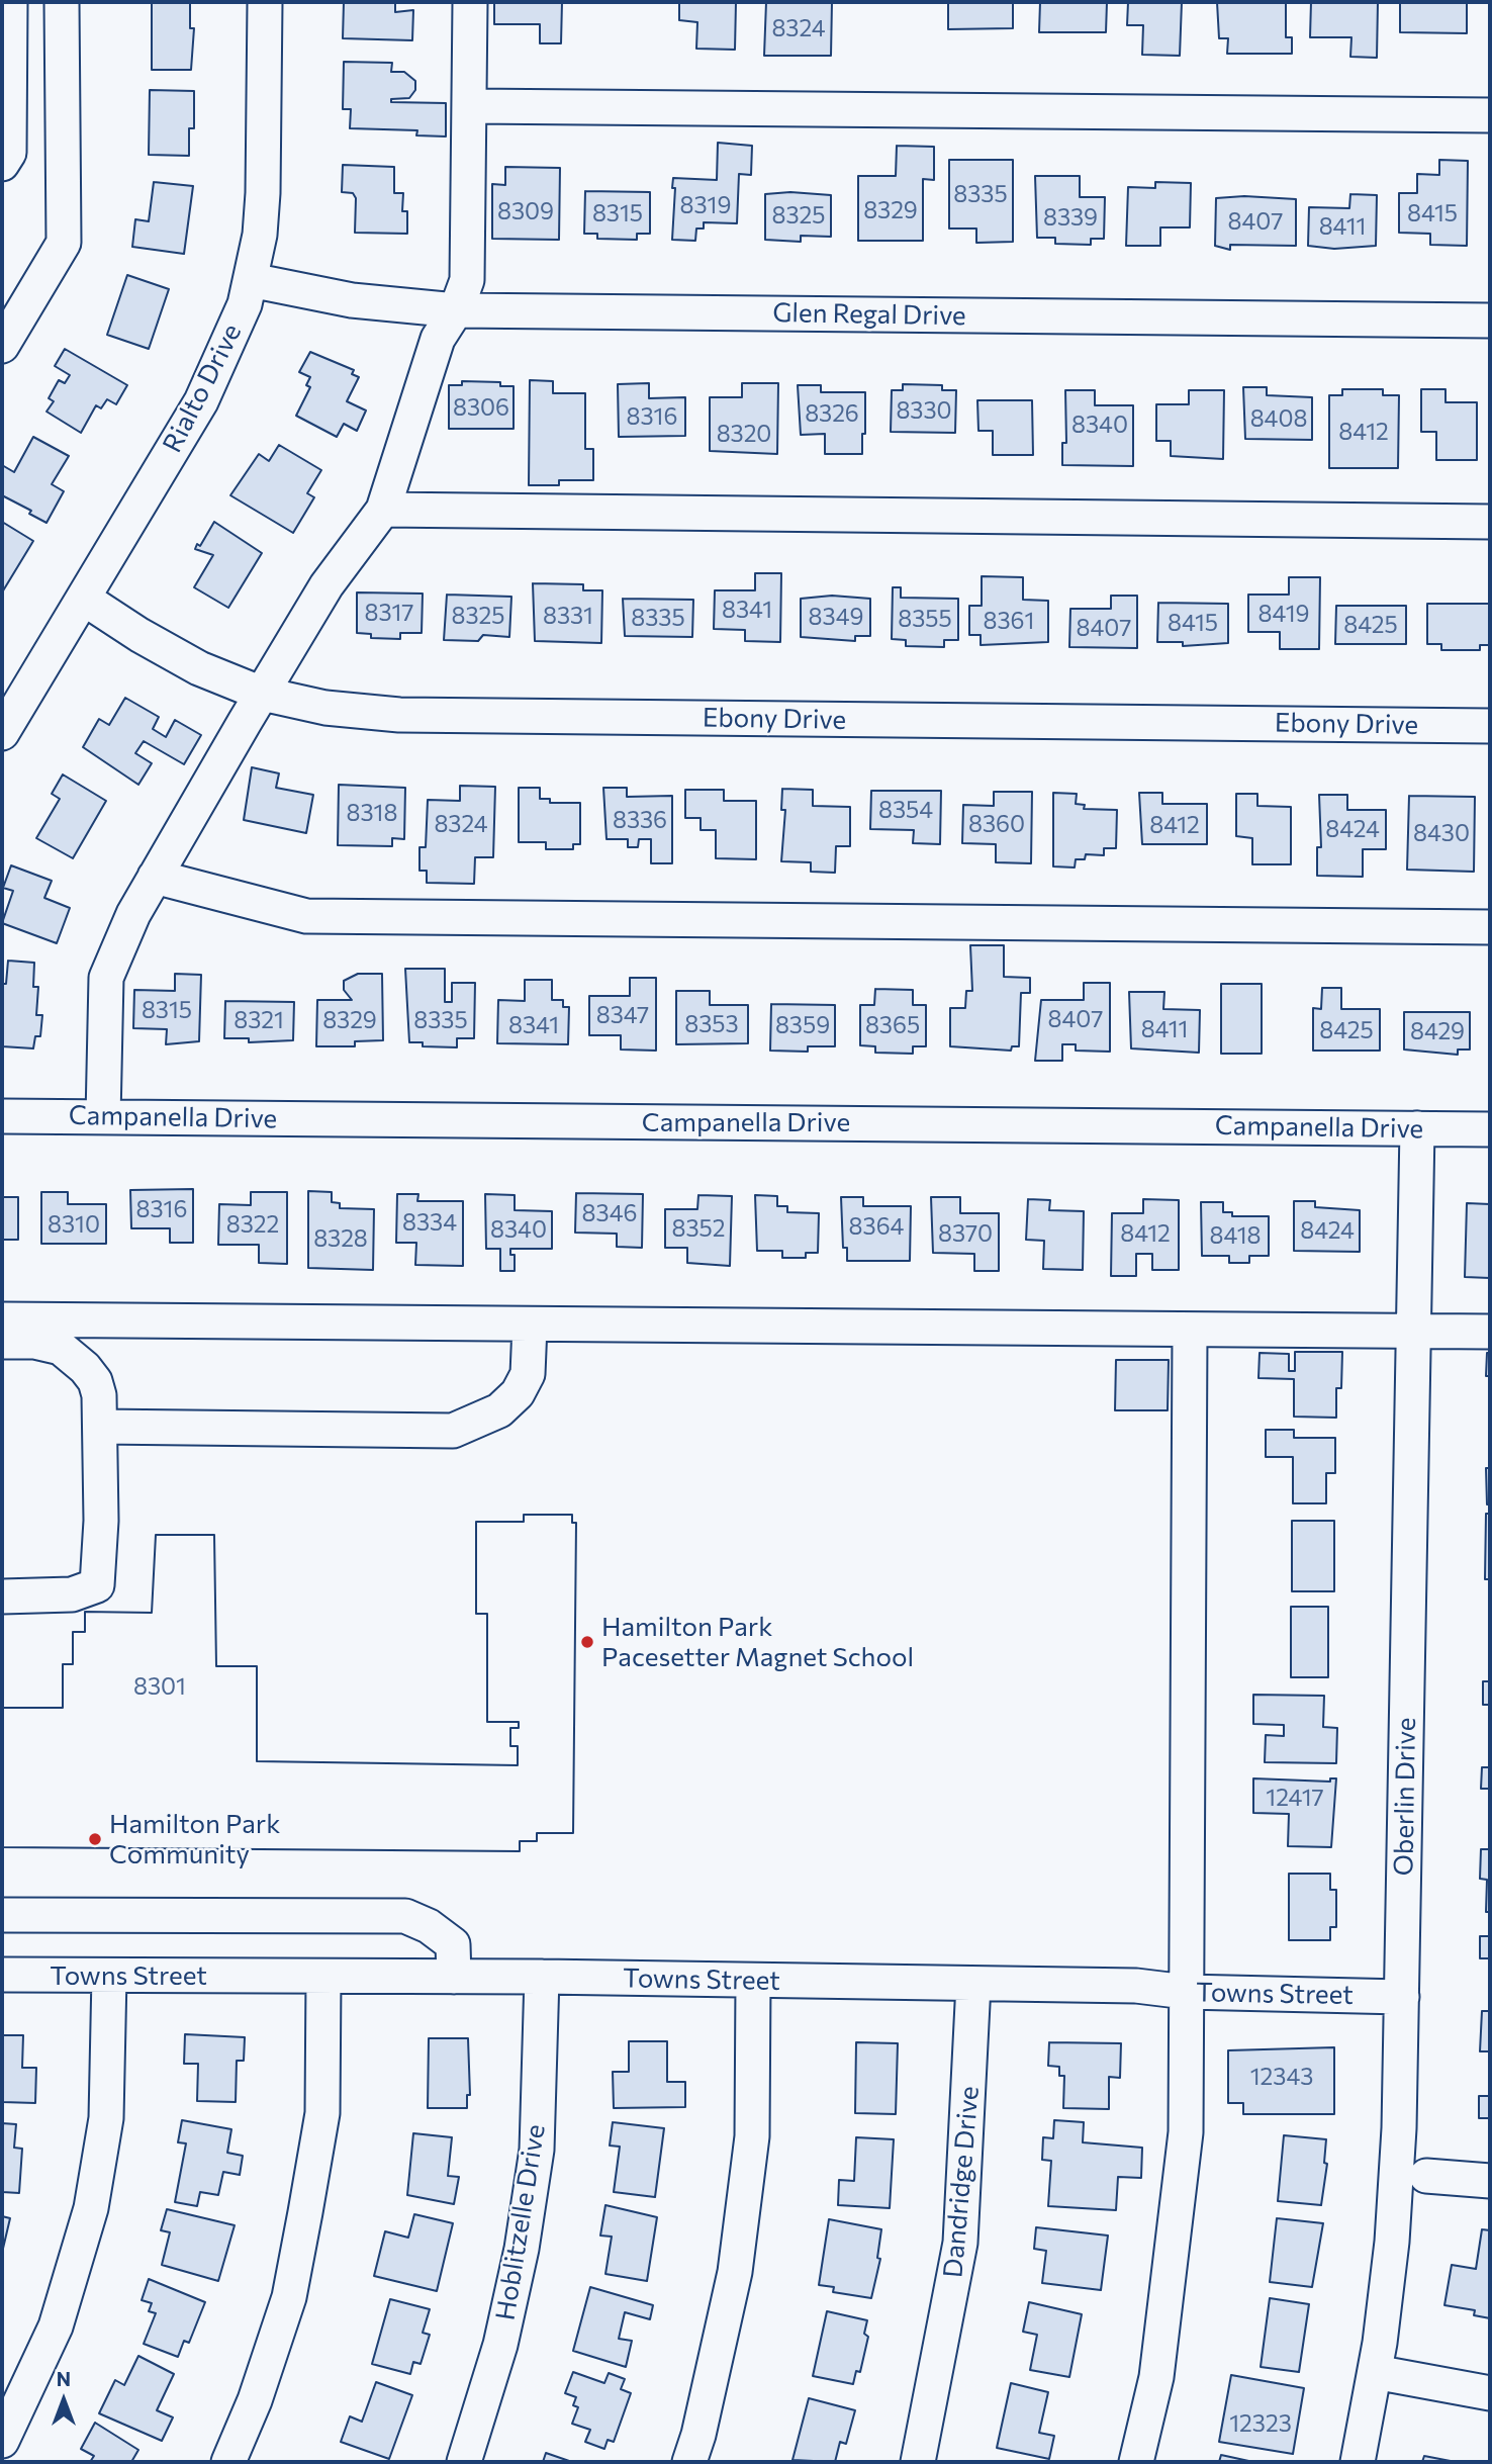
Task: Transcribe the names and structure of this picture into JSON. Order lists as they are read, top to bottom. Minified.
{"streets":{"street":["Glen Regal Drive","Rialto Drive","Ebony Drive","Campanella Drive","Oberlin Drive","Towns Street","Dandridge Drive","Hoblitzelle Drive"]},"crossings":[["Glen Regal Drive","Rialto Drive"],["Rialto Drive","Ebony Drive"],["Campanella Drive","Oberlin Drive"],["Oberlin Drive","Towns Street"],["Towns Street","Dandridge Drive"],["Towns Street","Hoblitzelle Drive"]],"places":["Hamilton Park Pacesetter Magnet School","Hamilton Park Community"],"house_numbers":["8324","8335","8319","8329","8309","8315","8415","8325","8339","8407","8411","8306","8330","8326","8316","8408","8340","8412","8320","8341","8317","8419","8325","8331","8349","8335","8355","8361","8415","8425","8407","8354","8318","8336","8324","8360","8412","8424","8430","8315","8347","8407","8321","8329","8335","8353","8341","8359","8365","8411","8425","8429","8316","8346","8334","8310","8322","8364","8352","8340","8424","8370","8412","8418","8328","8301","12417","12343","12323"],"north":"top"}
